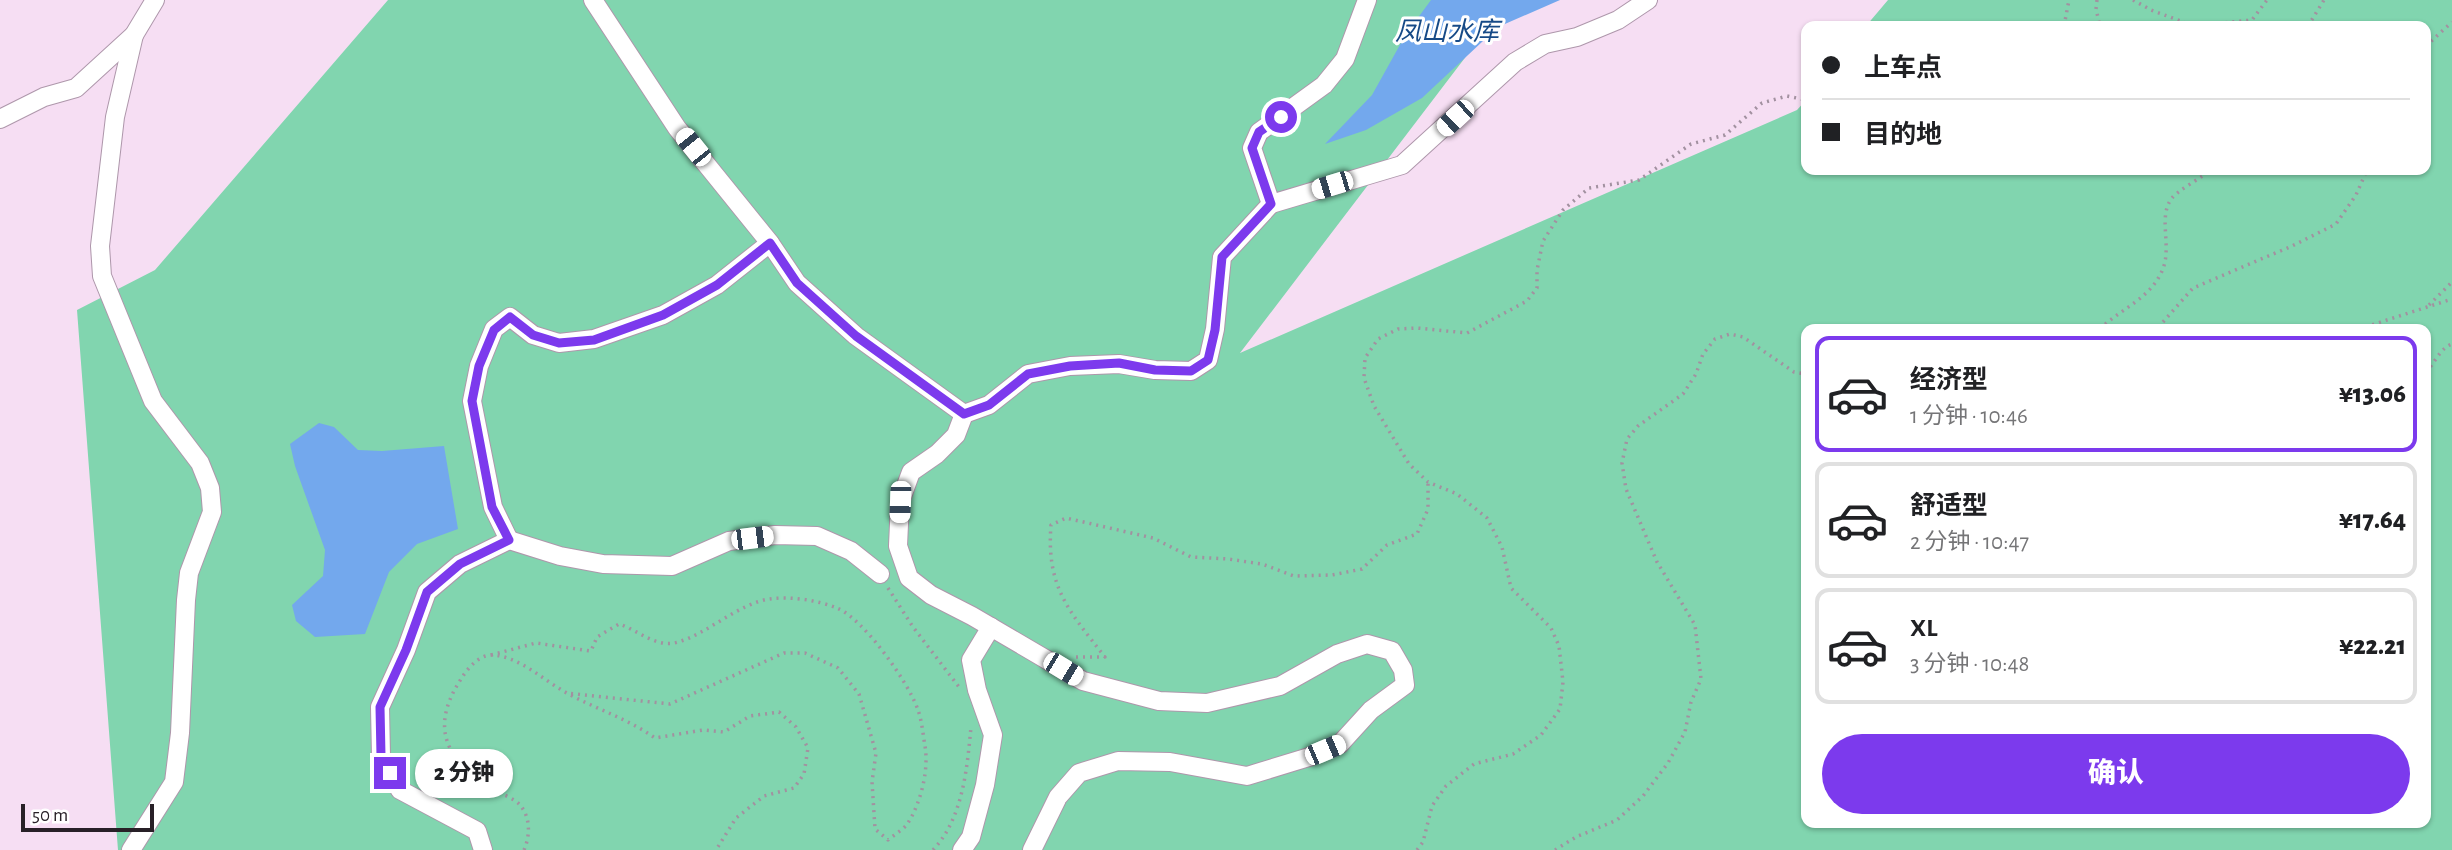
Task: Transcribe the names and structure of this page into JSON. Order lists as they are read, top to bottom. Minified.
{"water":["凤山水库"],"scale_bar":"50 m","page":{"banner":["上车点","目的地"],"list":[{"name":"经济型","note":"1 分钟 · 10:46","value":"¥13.06"},{"name":"舒适型","note":"2 分钟 · 10:47","value":"¥17.64"},{"name":"XL","note":"3 分钟 · 10:48","value":"¥22.21"}],"buttons":"确认","bubble":"2 分钟","scale":"50 m"}}
